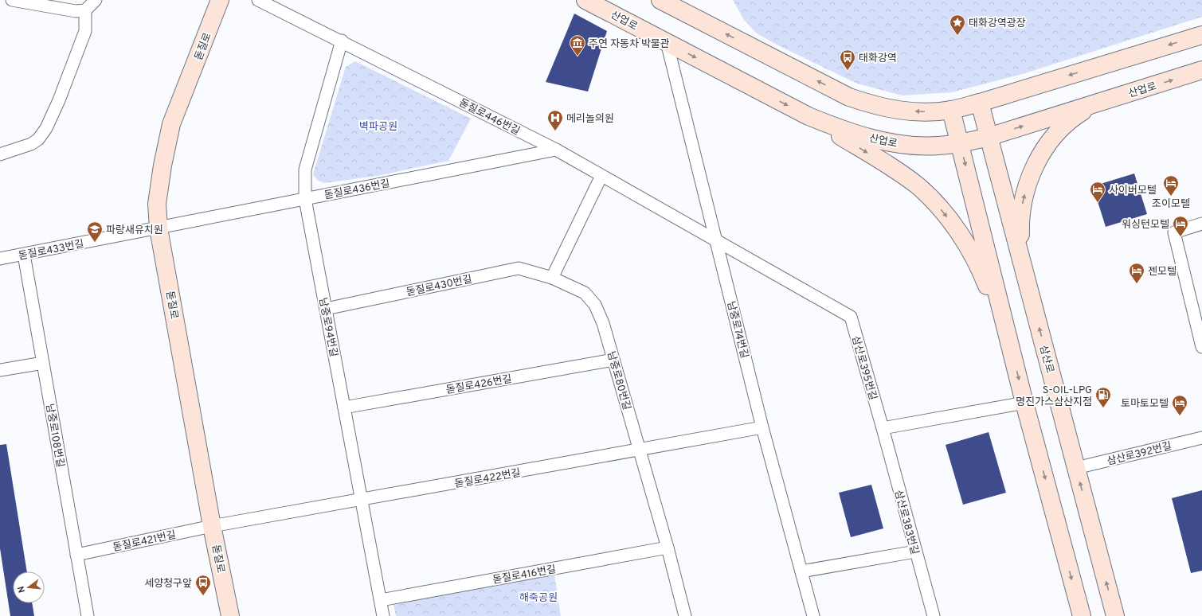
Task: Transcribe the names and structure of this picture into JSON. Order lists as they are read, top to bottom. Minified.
{"streets":{"main road":["산업로","돋질로","삼산로"],"street":["돋질로446번길","돋질로436번길","돋질로433번길","돋질로430번길","남중로94번길","남중로74번길","삼산로395번길","남중로80번길","돋질로426번길","남중로108번길","삼산로392번길","돋질로422번길","삼산로383번길","돋질로421번길","돋질로416번길"]},"crossings":[["산업로","남중로74번길"],["산업로","삼산로"],["돋질로","돋질로436번길"],["돋질로","돋질로433번길"],["돋질로","돋질로422번길"],["돋질로","돋질로421번길"],["돋질로446번길","돋질로436번길"],["돋질로446번길","남중로94번길"],["돋질로446번길","남중로74번길"],["돋질로446번길","삼산로395번길"],["돋질로436번길","돋질로433번길"],["돋질로436번길","남중로94번길"],["돋질로433번길","남중로108번길"],["돋질로430번길","남중로94번길"],["돋질로430번길","남중로80번길"],["남중로94번길","돋질로426번길"],["남중로94번길","돋질로422번길"],["남중로94번길","돋질로416번길"],["남중로74번길","삼산로395번길"],["남중로74번길","돋질로422번길"],["삼산로","삼산로392번길"],["삼산로395번길","삼산로383번길"],["남중로80번길","돋질로426번길"],["남중로80번길","돋질로422번길"],["남중로80번길","돋질로416번길"],["남중로108번길","돋질로421번길"],["돋질로422번길","돋질로421번길"]],"parks":["벽파공원","해죽공원"],"places":{"place":["태화강역광장"],"museum":["주연 자동차 박물관"],"bus stop":["태화강역","세양청구앞"],"hospital":["메리놀의원"],"hotel":["조이모텔","사이버모텔","워싱턴모텔","젠모텔","토마토모텔"],"school or university":["파랑새유치원"],"fuel station":["S-OIL-LPG 명진가스삼산지점"]},"north":"left"}
